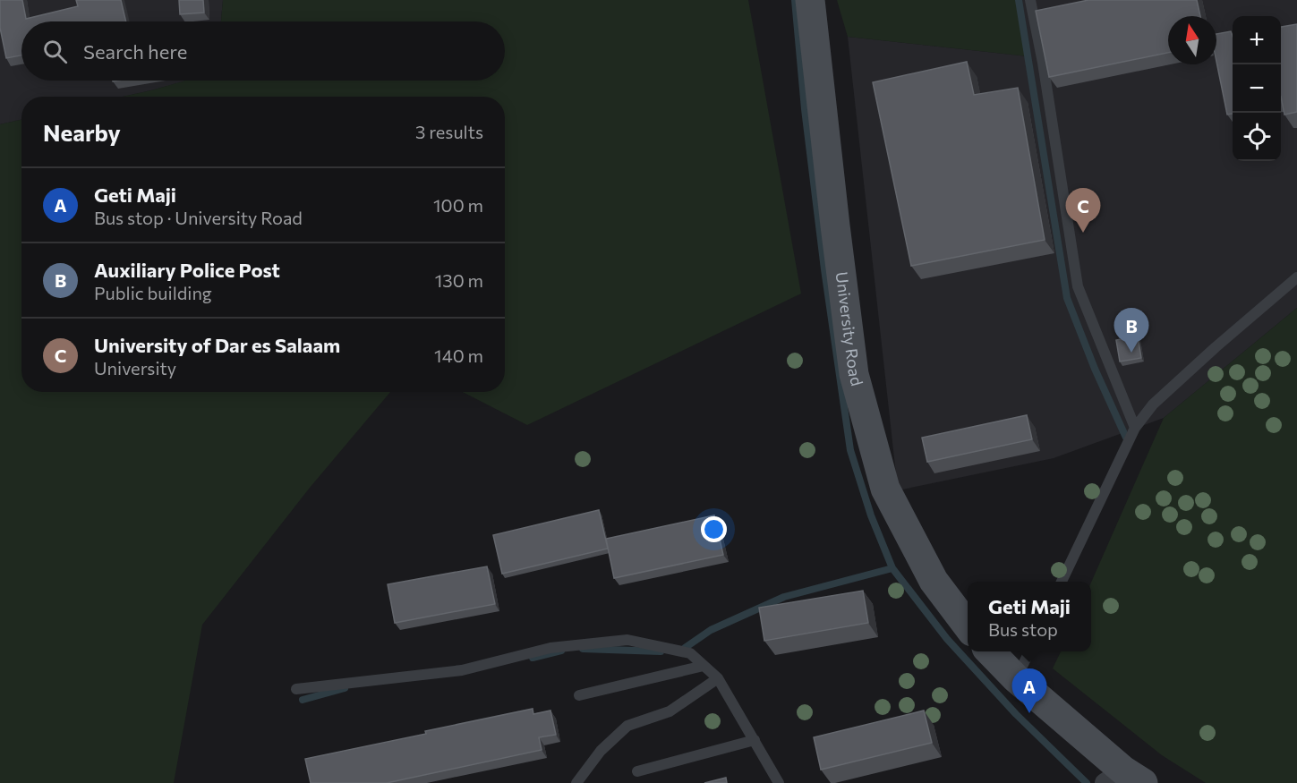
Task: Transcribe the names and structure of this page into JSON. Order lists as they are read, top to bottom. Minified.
{"streets":{"street":["University Road"]},"north":"top","page":{"map_buttons":["+","−"],"search":"Search here","heading":["Nearby","3 results"],"list":[{"mark":"A","name":"Geti Maji","note":"Bus stop · University Road","value":"100 m"},{"mark":"B","name":"Auxiliary Police Post","note":"Public building","value":"130 m"},{"mark":"C","name":"University of Dar es Salaam","note":"University","value":"140 m"}],"pins":["C","B","A"],"popup":["Geti Maji","Bus stop"]}}
